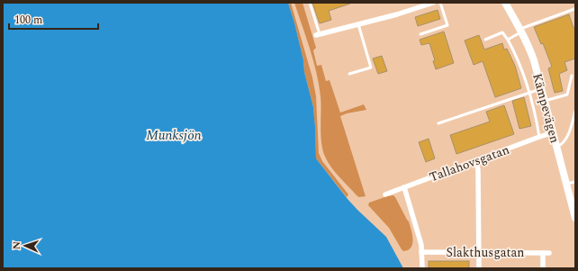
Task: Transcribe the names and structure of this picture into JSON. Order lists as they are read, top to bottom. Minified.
{"streets":{"main road":["Kämpevägen"],"street":["Tallahovsgatan","Slakthusgatan"]},"crossings":[["Kämpevägen","Tallahovsgatan"]],"water":["Munksjön"],"scale_bar":"100 m","north":"left"}
